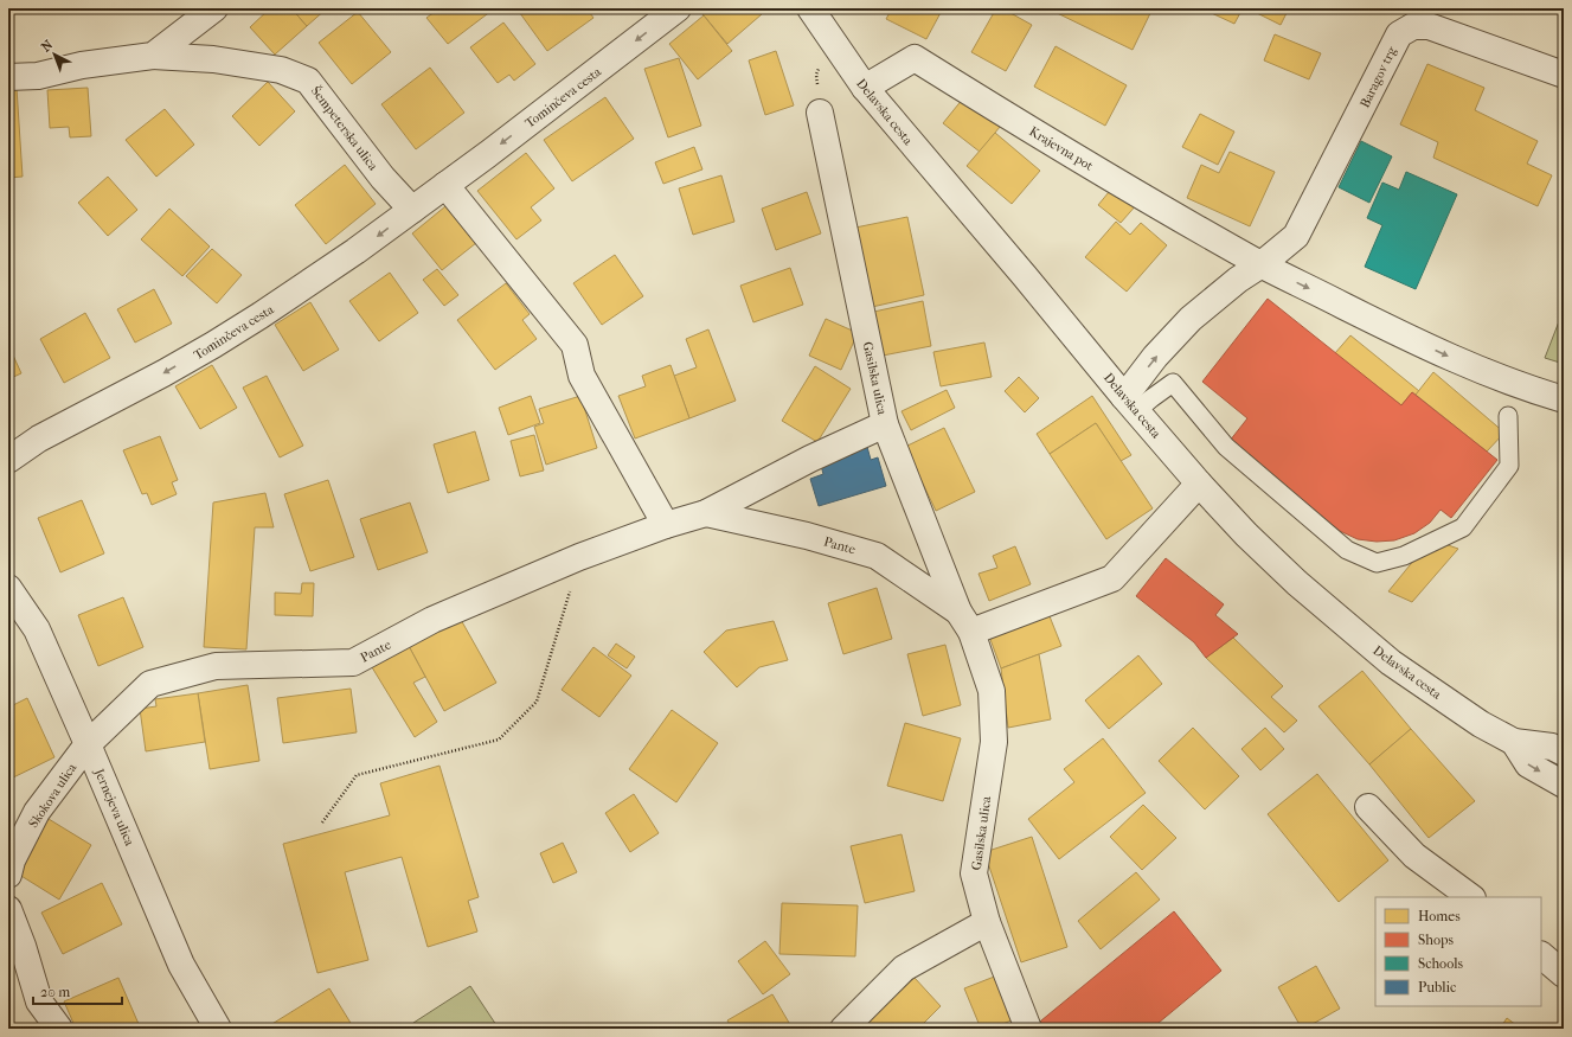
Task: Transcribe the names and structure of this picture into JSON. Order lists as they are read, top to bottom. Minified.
{"streets":{"street":["Baragov trg","Tominčeva cesta","Delavska cesta","Šempeterska ulica","Krajevna pot","Gasilska ulica","Pante","Skokova ulica","Jernejeva ulica"]},"crossings":[["Baragov trg","Delavska cesta"],["Baragov trg","Krajevna pot"],["Tominčeva cesta","Šempeterska ulica"],["Delavska cesta","Krajevna pot"],["Gasilska ulica","Pante"],["Pante","Skokova ulica"],["Pante","Jernejeva ulica"],["Skokova ulica","Jernejeva ulica"]],"one_way":["Tominčeva cesta"],"legend":["Homes","Shops","Schools","Public"],"scale_bar":"20 m","north":"top left"}
